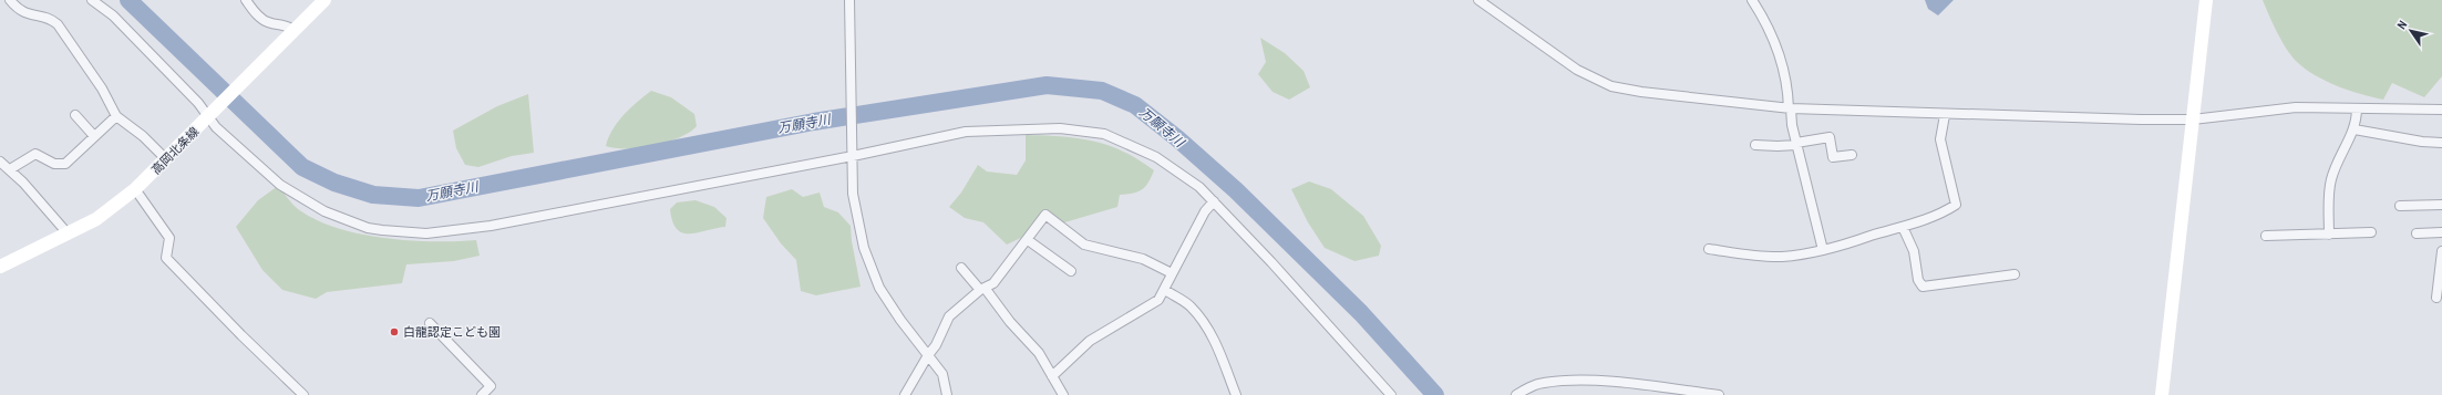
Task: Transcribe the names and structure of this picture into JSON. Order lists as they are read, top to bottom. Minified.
{"streets":{"main road":["高岡北条線"]},"water":["万願寺川"],"places":["白龍認定こども園"],"north":"top left"}
